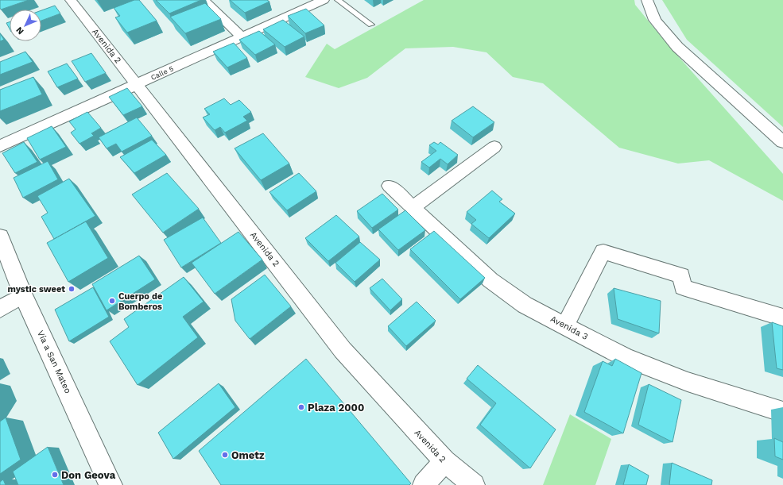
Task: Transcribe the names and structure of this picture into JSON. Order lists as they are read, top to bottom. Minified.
{"streets":{"street":["Avenida 2","Calle 5","Avenida 3","Vía a San Mateo"]},"crossings":[["Avenida 2","Calle 5"]],"places":["mystic sweet","Cuerpo de Bomberos","Plaza 2000","Ometz","Don Geova"],"north":"bottom left"}
